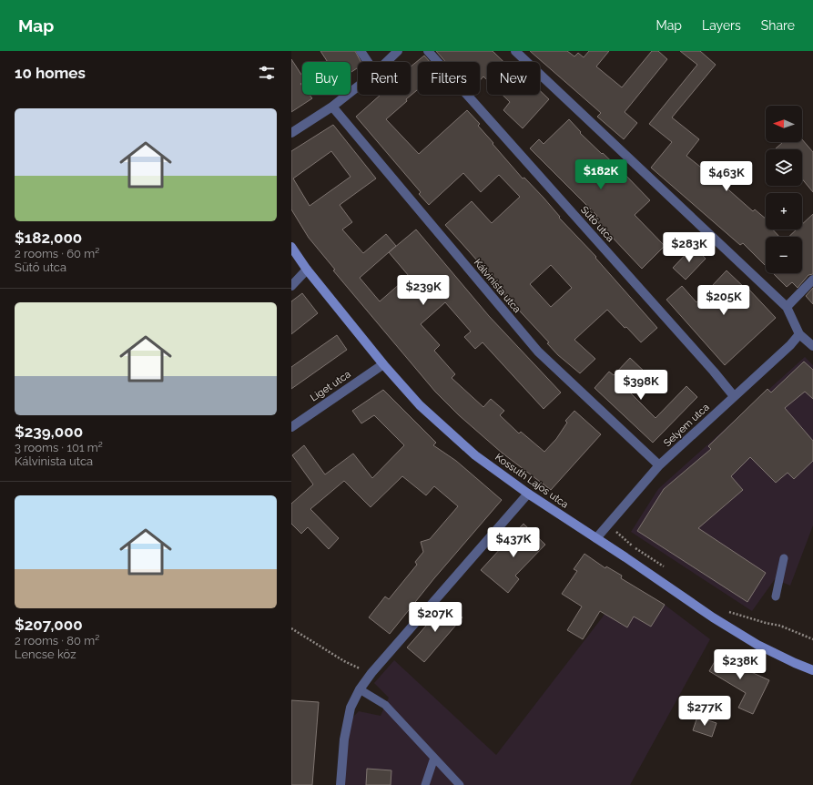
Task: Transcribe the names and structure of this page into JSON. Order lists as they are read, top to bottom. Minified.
{"streets":{"street":["Sütő utca","Kálvinista utca","Liget utca","Selyem utca","Kossuth Lajos utca"]},"crossings":[["Sütő utca","Selyem utca"],["Kálvinista utca","Selyem utca"],["Liget utca","Kossuth Lajos utca"],["Selyem utca","Kossuth Lajos utca"]],"north":"left","page":{"header":"Map","nav":["Map","Layers","Share"],"heading":"10 homes","chip":["Buy","Rent","Filters","New"],"list":[{"name":"$182,000","note":"2 rooms · 60 m² · Sütő utca"},{"name":"$239,000","note":"3 rooms · 101 m² · Kálvinista utca"},{"name":"$207,000","note":"2 rooms · 80 m² · Lencse köz"}],"map_buttons":["+","−"],"price":["$182K","$463K","$283K","$239K","$205K","$398K","$437K","$207K","$238K","$277K"]}}
